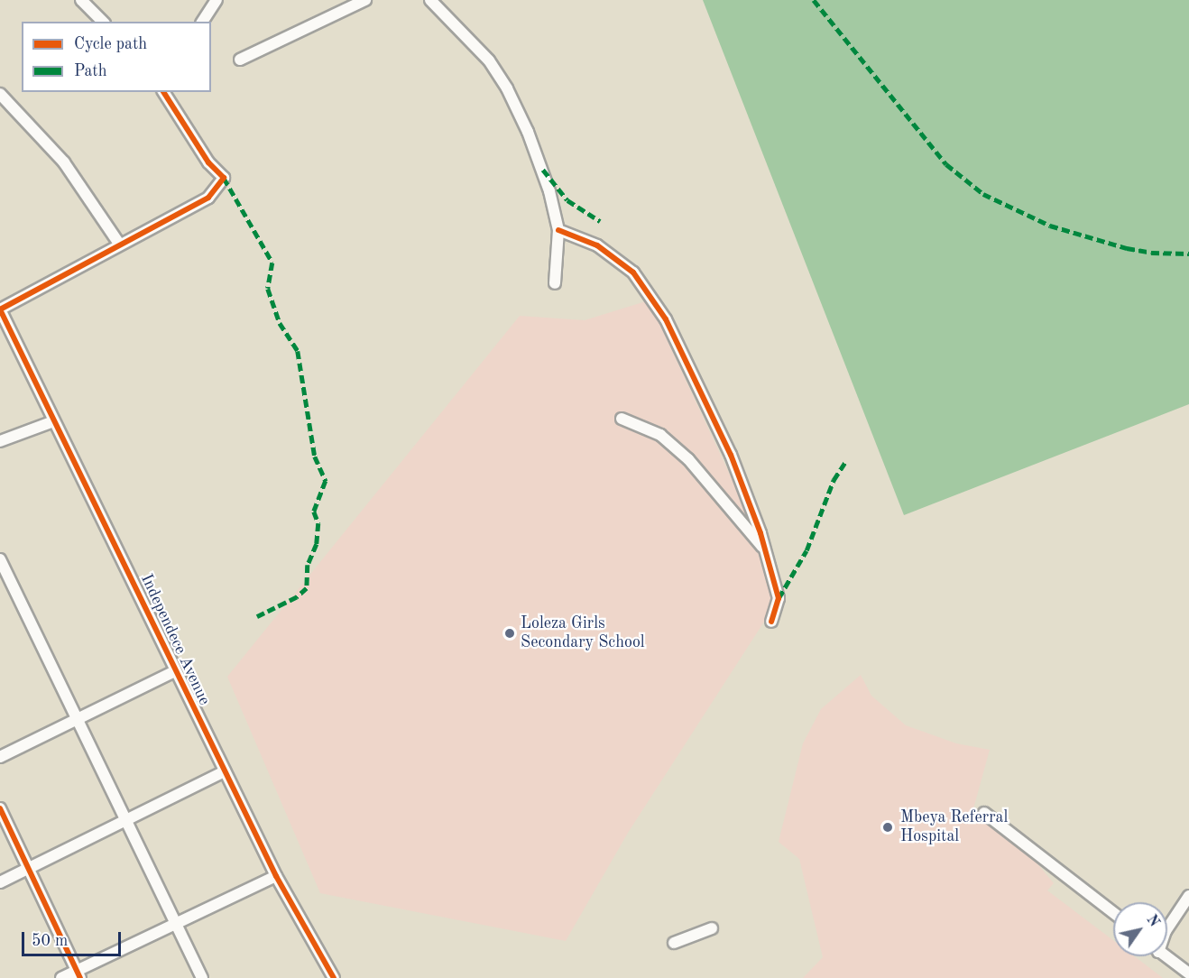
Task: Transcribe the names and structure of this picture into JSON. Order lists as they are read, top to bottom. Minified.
{"streets":{"street":["Independece Avenue"]},"places":["Loleza Girls Secondary School","Mbeya Referral Hospital"],"legend":["Cycle path","Path"],"scale_bar":"50 m","north":"top right"}
